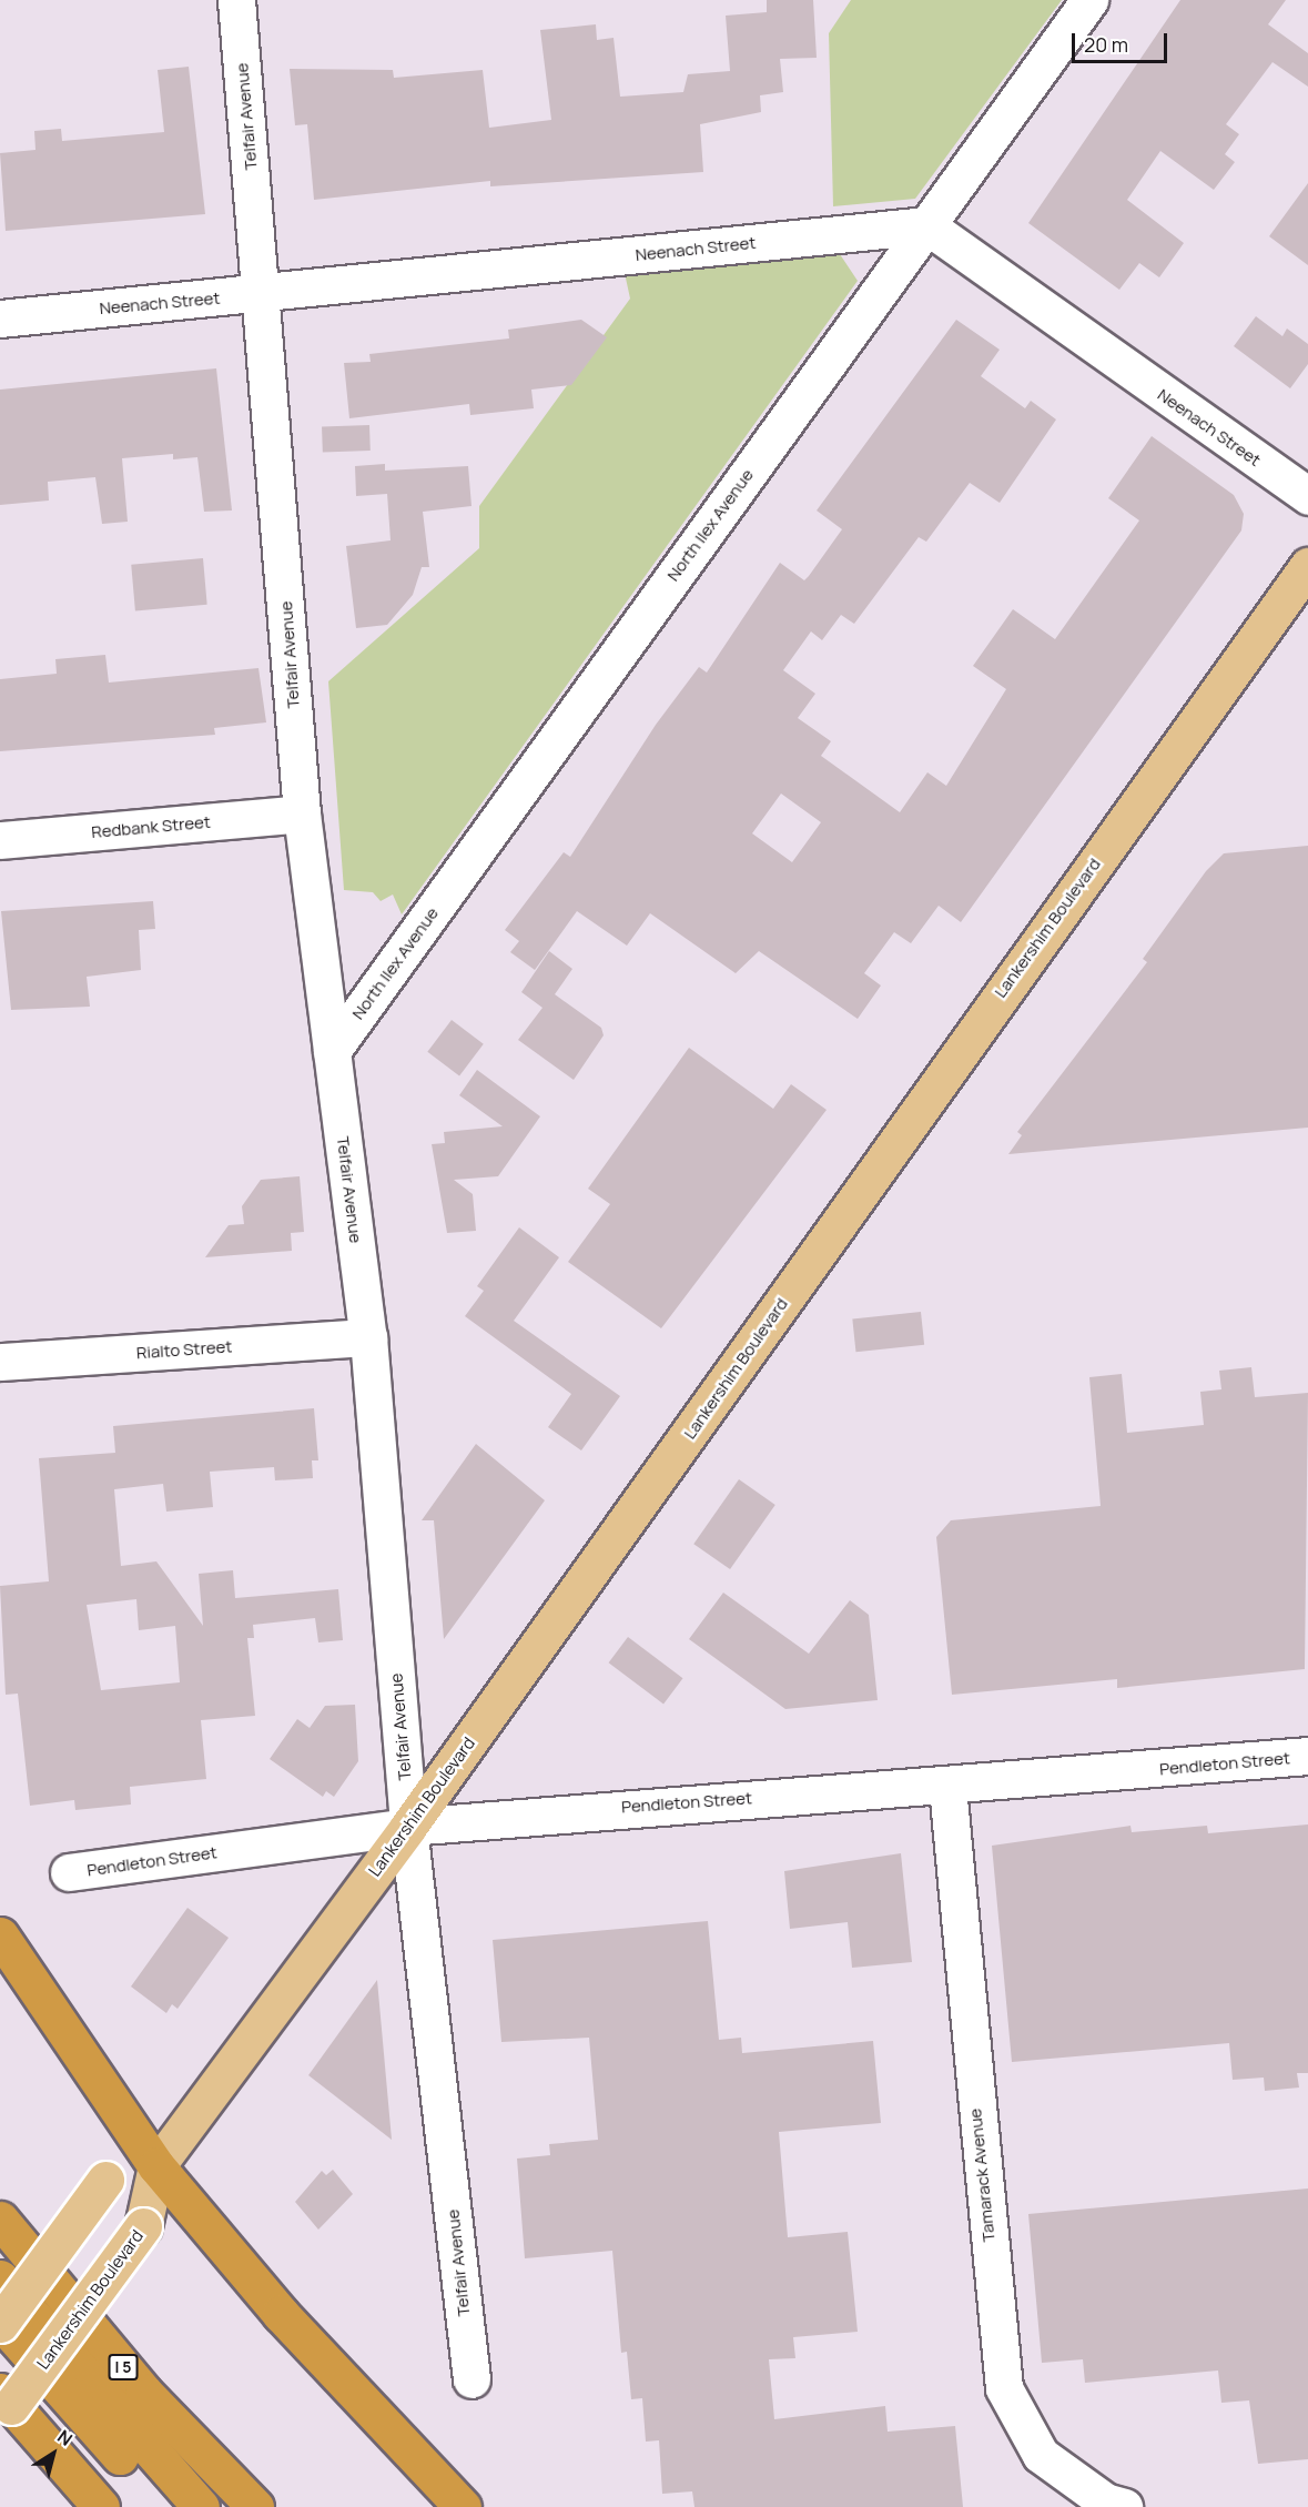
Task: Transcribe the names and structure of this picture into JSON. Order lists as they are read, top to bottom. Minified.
{"streets":{"highway":["I 5"],"main road":["Lankershim Boulevard"],"street":["Telfair Avenue","Neenach Street","North Ilex Avenue","Redbank Street","Rialto Street","Pendleton Street","Tamarack Avenue"]},"crossings":[["Telfair Avenue","Neenach Street"],["Telfair Avenue","North Ilex Avenue"],["Telfair Avenue","Redbank Street"],["Telfair Avenue","Lankershim Boulevard"],["Telfair Avenue","Rialto Street"],["Telfair Avenue","Pendleton Street"],["Neenach Street","North Ilex Avenue"],["Lankershim Boulevard","Pendleton Street"],["Pendleton Street","Tamarack Avenue"]],"scale_bar":"20 m","north":"top right"}
